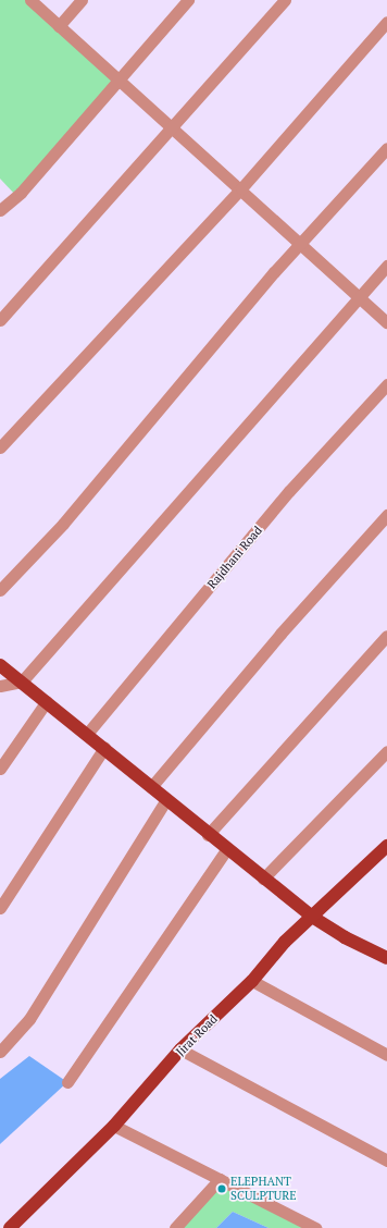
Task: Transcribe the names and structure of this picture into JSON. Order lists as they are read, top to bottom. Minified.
{"streets":{"main road":["Jirat Road"],"street":["Rajdhani Road"]},"places":["ELEPHANT SCULPTURE"]}
